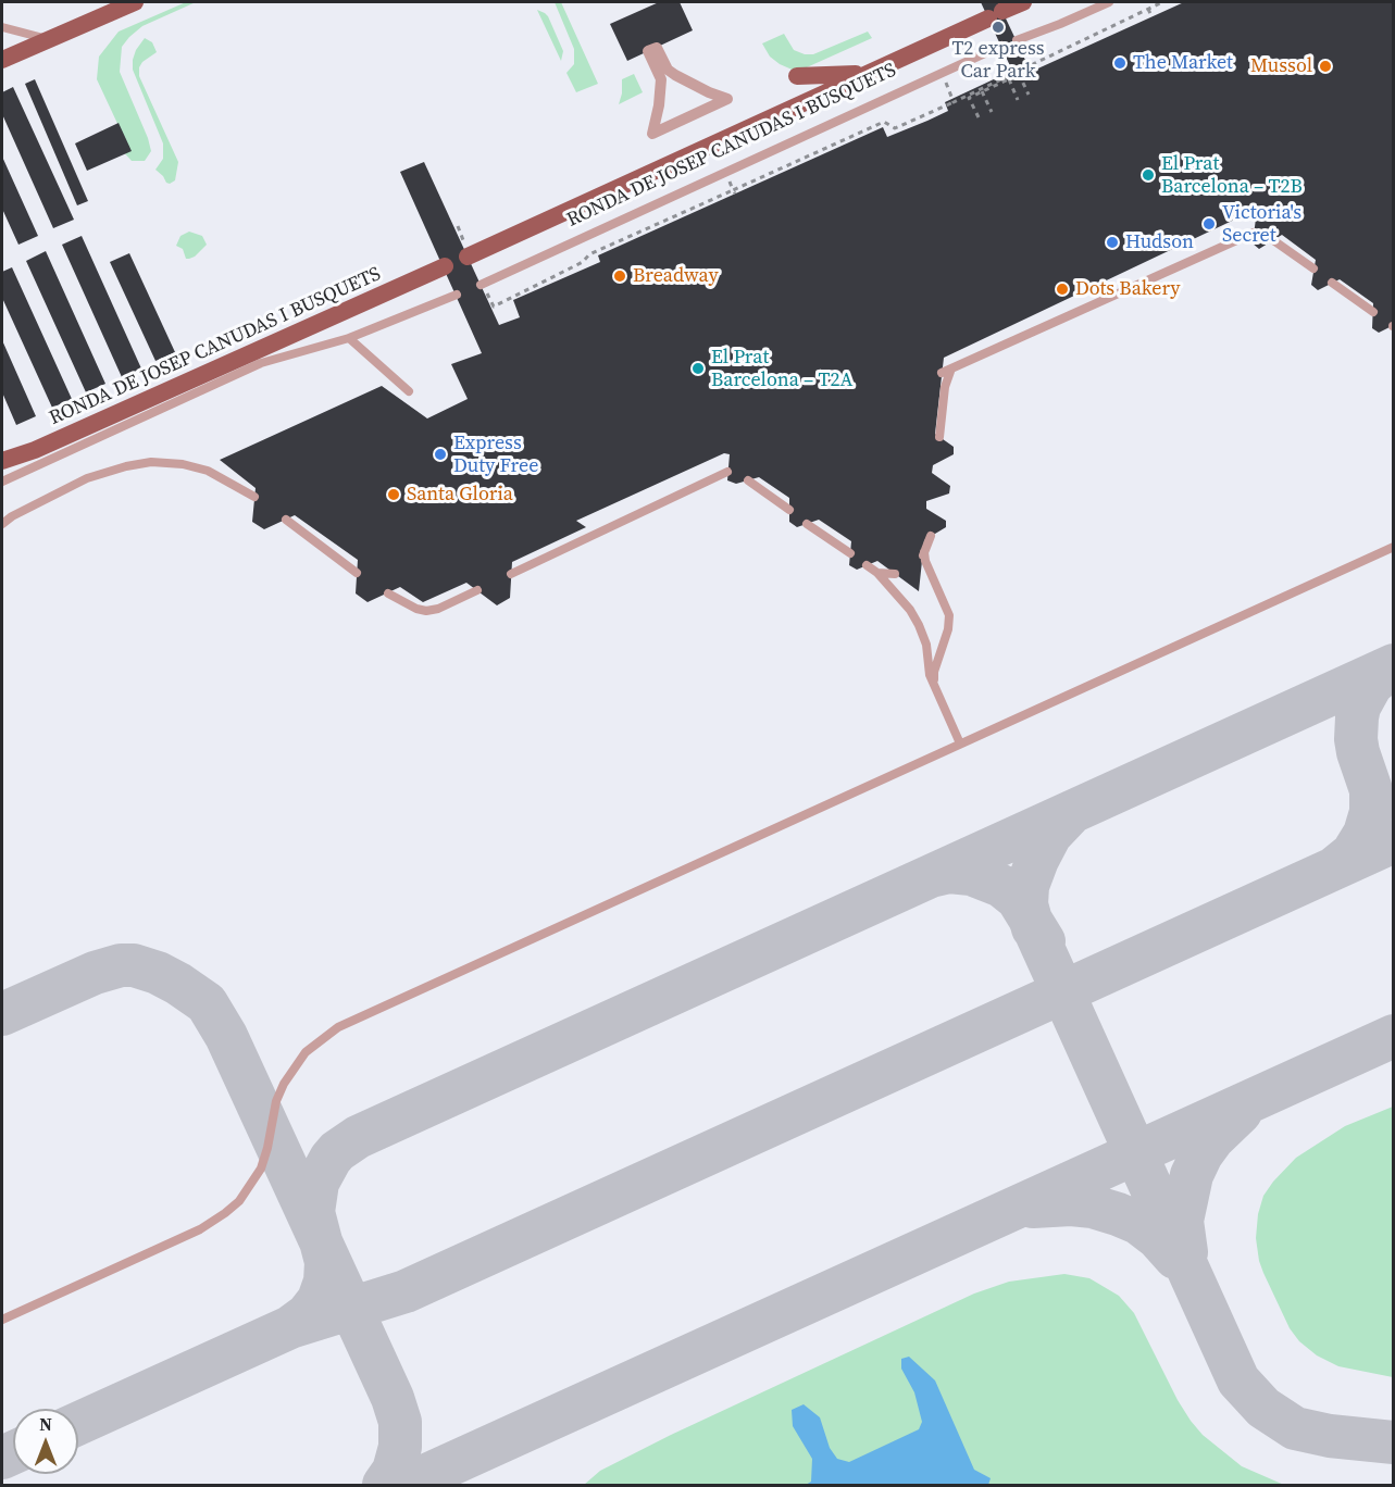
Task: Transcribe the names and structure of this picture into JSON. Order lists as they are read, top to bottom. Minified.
{"streets":{"main road":["RONDA DE JOSEP CANUDAS I BUSQUETS"]},"places":["T2 express Car Park","The Market","Mussol","El Prat Barcelona – T2B","Victoria's Secret","Hudson","Breadway","Dots Bakery","El Prat Barcelona – T2A","Express Duty Free","Santa Gloria"],"north":"top"}
